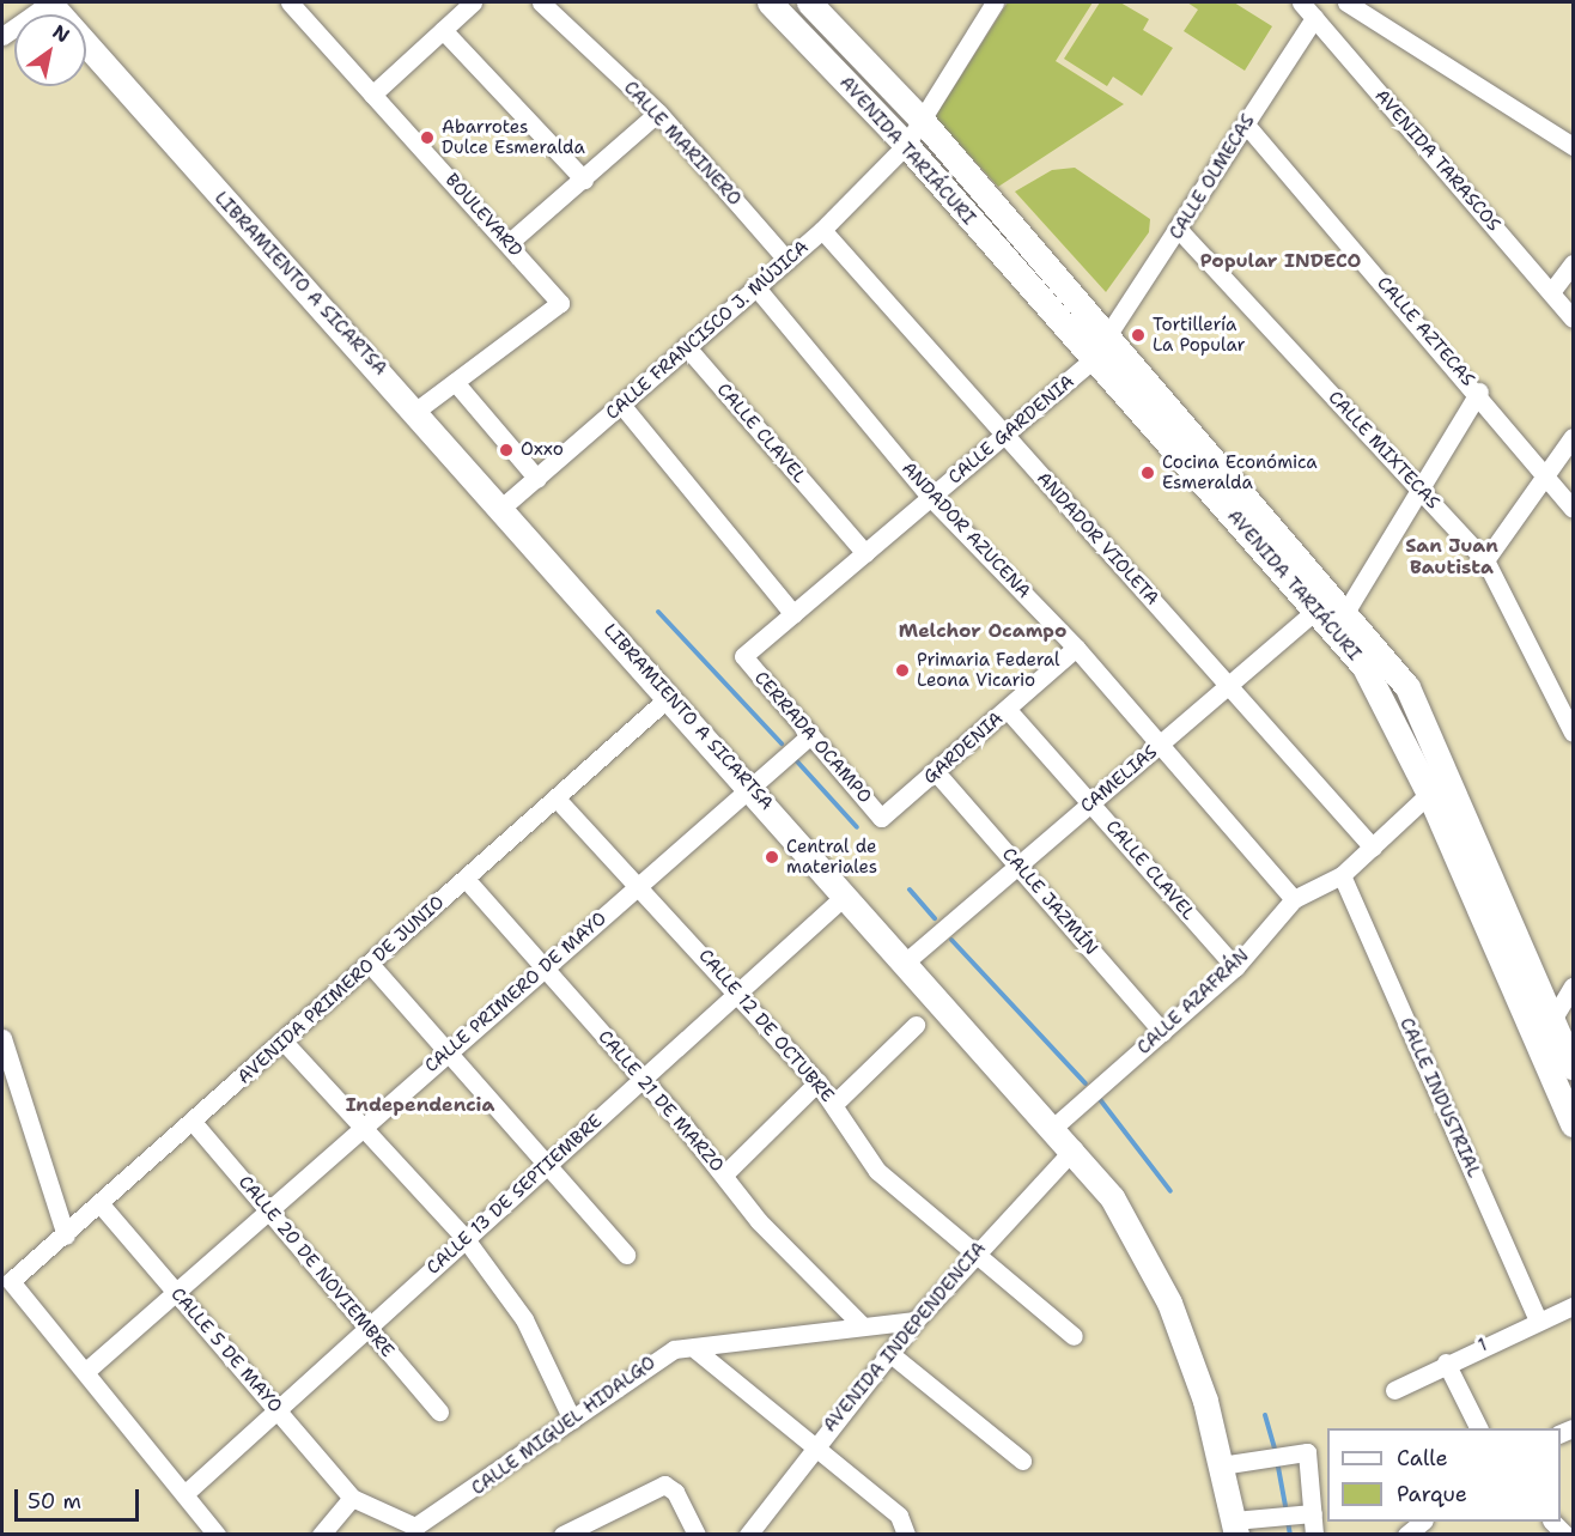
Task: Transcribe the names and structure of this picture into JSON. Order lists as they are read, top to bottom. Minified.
{"streets":{"street":["CALLE MARINERO","AVENIDA TARIÁCURI","AVENIDA TARASCOS","CALLE OLMECAS","BOULEVARD","LIBRAMIENTO A SICARTSA","CALLE FRANCISCO J. MÚJICA","CALLE AZTECAS","CALLE GARDENIA","CALLE CLAVEL","CALLE MIXTECAS","ANDADOR AZUCENA","ANDADOR VIOLETA","CERRADA OCAMPO","GARDENIA","CAMELIAS","CALLE JAZMÍN","AVENIDA PRIMERO DE JUNIO","CALLE PRIMERO DE MAYO","CALLE AZAFRÁN","CALLE 12 DE OCTUBRE","CALLE INDUSTRIAL","CALLE 21 DE MARZO","CALLE 13 DE SEPTIEMBRE","CALLE 20 DE NOVIEMBRE","AVENIDA INDEPENDENCIA","1","CALLE 5 DE MAYO","CALLE MIGUEL HIDALGO"]},"crossings":[["CALLE MARINERO","CALLE FRANCISCO J. MÚJICA"],["AVENIDA TARIÁCURI","CALLE OLMECAS"],["AVENIDA TARIÁCURI","CALLE FRANCISCO J. MÚJICA"],["AVENIDA TARIÁCURI","CALLE GARDENIA"],["AVENIDA TARIÁCURI","CAMELIAS"],["AVENIDA TARIÁCURI","CALLE AZAFRÁN"],["AVENIDA TARASCOS","CALLE OLMECAS"],["CALLE OLMECAS","CALLE AZTECAS"],["CALLE OLMECAS","CALLE GARDENIA"],["CALLE OLMECAS","CALLE MIXTECAS"],["LIBRAMIENTO A SICARTSA","CALLE FRANCISCO J. MÚJICA"],["LIBRAMIENTO A SICARTSA","CAMELIAS"],["LIBRAMIENTO A SICARTSA","AVENIDA PRIMERO DE JUNIO"],["LIBRAMIENTO A SICARTSA","CALLE PRIMERO DE MAYO"],["LIBRAMIENTO A SICARTSA","CALLE AZAFRÁN"],["LIBRAMIENTO A SICARTSA","CALLE 13 DE SEPTIEMBRE"],["LIBRAMIENTO A SICARTSA","AVENIDA INDEPENDENCIA"],["CALLE FRANCISCO J. MÚJICA","CALLE CLAVEL"],["CALLE FRANCISCO J. MÚJICA","ANDADOR AZUCENA"],["CALLE FRANCISCO J. MÚJICA","ANDADOR VIOLETA"],["CALLE AZTECAS","CAMELIAS"],["CALLE GARDENIA","CALLE CLAVEL"],["CALLE GARDENIA","ANDADOR AZUCENA"],["CALLE GARDENIA","ANDADOR VIOLETA"],["CALLE GARDENIA","CERRADA OCAMPO"],["CALLE CLAVEL","GARDENIA"],["CALLE CLAVEL","CAMELIAS"],["CALLE CLAVEL","CALLE AZAFRÁN"],["CALLE MIXTECAS","CAMELIAS"],["ANDADOR AZUCENA","GARDENIA"],["ANDADOR AZUCENA","CAMELIAS"],["ANDADOR AZUCENA","CALLE AZAFRÁN"],["ANDADOR VIOLETA","CAMELIAS"],["ANDADOR VIOLETA","CALLE AZAFRÁN"],["CERRADA OCAMPO","GARDENIA"],["CERRADA OCAMPO","CALLE PRIMERO DE MAYO"],["GARDENIA","CALLE JAZMÍN"],["CAMELIAS","CALLE JAZMÍN"],["CALLE JAZMÍN","CALLE AZAFRÁN"],["AVENIDA PRIMERO DE JUNIO","CALLE PRIMERO DE MAYO"],["AVENIDA PRIMERO DE JUNIO","CALLE 12 DE OCTUBRE"],["AVENIDA PRIMERO DE JUNIO","CALLE 21 DE MARZO"],["AVENIDA PRIMERO DE JUNIO","CALLE 20 DE NOVIEMBRE"],["AVENIDA PRIMERO DE JUNIO","CALLE 5 DE MAYO"],["CALLE PRIMERO DE MAYO","CALLE 12 DE OCTUBRE"],["CALLE PRIMERO DE MAYO","CALLE 21 DE MARZO"],["CALLE PRIMERO DE MAYO","CALLE 20 DE NOVIEMBRE"],["CALLE PRIMERO DE MAYO","CALLE 5 DE MAYO"],["CALLE AZAFRÁN","CALLE INDUSTRIAL"],["CALLE 12 DE OCTUBRE","CALLE 13 DE SEPTIEMBRE"],["CALLE 12 DE OCTUBRE","AVENIDA INDEPENDENCIA"],["CALLE INDUSTRIAL","1"],["CALLE 21 DE MARZO","CALLE 13 DE SEPTIEMBRE"],["CALLE 21 DE MARZO","CALLE MIGUEL HIDALGO"],["CALLE 13 DE SEPTIEMBRE","CALLE 20 DE NOVIEMBRE"],["CALLE 13 DE SEPTIEMBRE","CALLE 5 DE MAYO"],["AVENIDA INDEPENDENCIA","CALLE MIGUEL HIDALGO"],["CALLE 5 DE MAYO","CALLE MIGUEL HIDALGO"]],"districts":["Popular INDECO","San Juan Bautista","Melchor Ocampo","Independencia"],"places":["Abarrotes Dulce Esmeralda","Tortillería La Popular","Oxxo","Cocina Económica Esmeralda","Primaria Federal Leona Vicario","Central de materiales"],"legend":["Calle","Parque"],"scale_bar":"50 m","north":"top right"}
